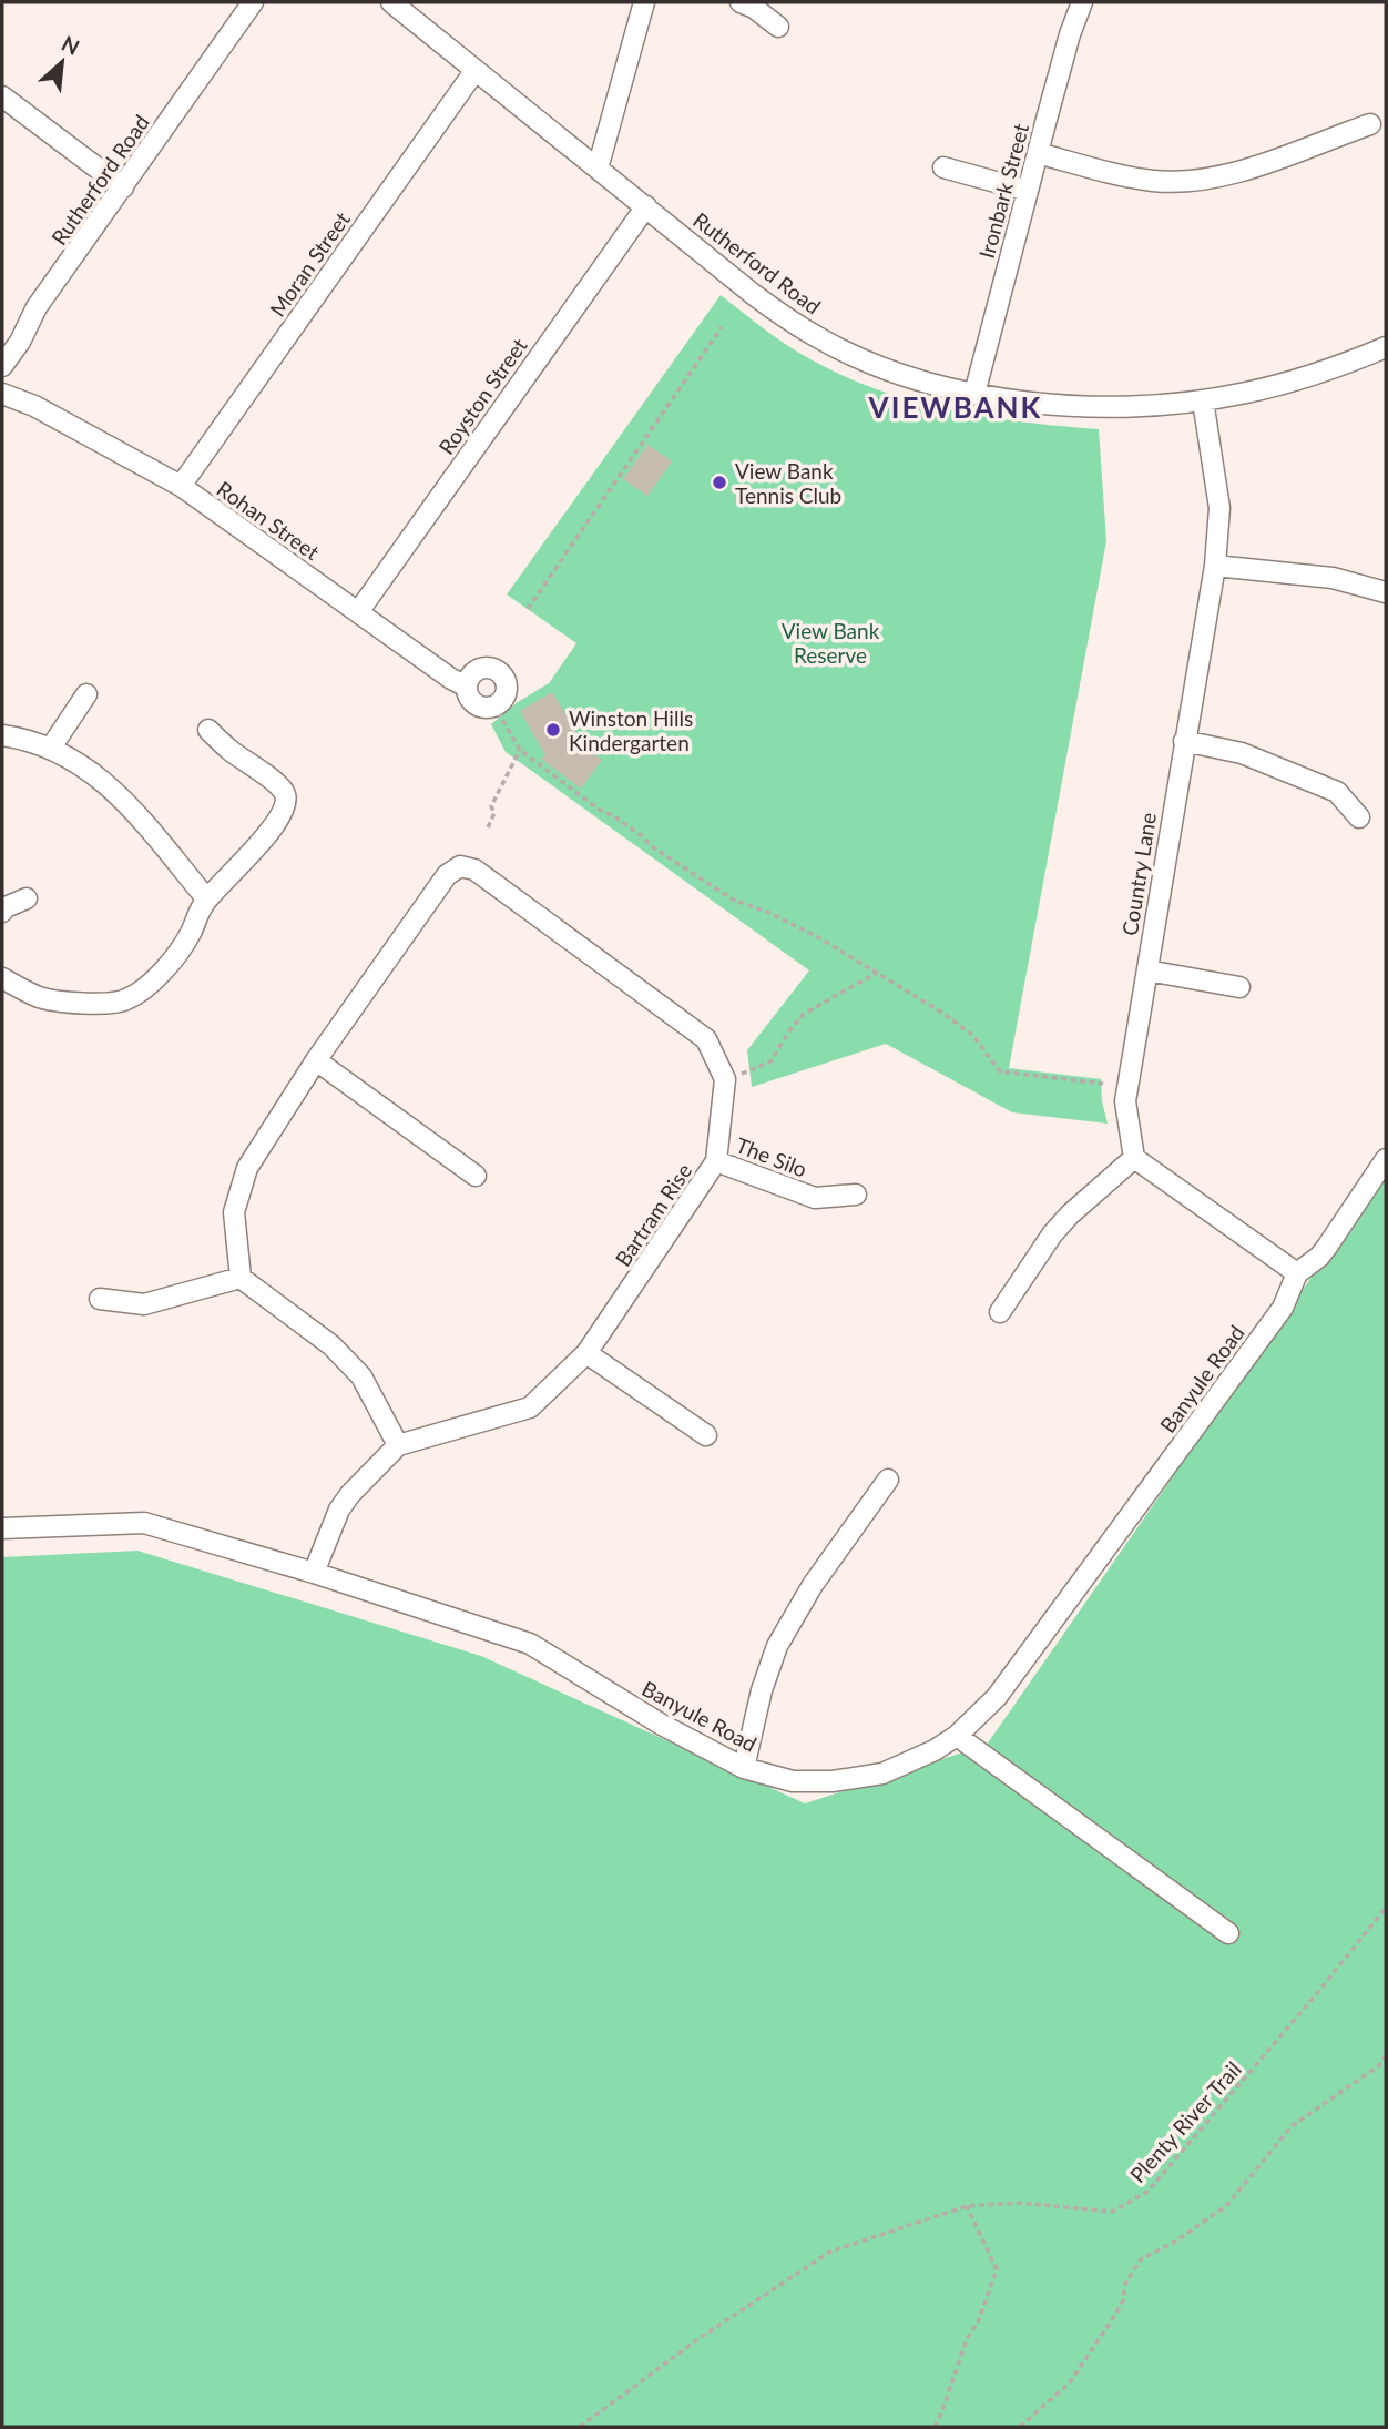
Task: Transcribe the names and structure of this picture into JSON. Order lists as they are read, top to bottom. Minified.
{"streets":{"street":["Rutherford Road","Ironbark Street","Moran Street","Royston Street","Rohan Street","Country Lane","The Silo","Bartram Rise","Banyule Road"],"path":["Plenty River Trail"]},"crossings":[["Rutherford Road","Ironbark Street"],["Rutherford Road","Moran Street"],["Rutherford Road","Royston Street"],["Rutherford Road","Country Lane"],["Moran Street","Rohan Street"],["Royston Street","Rohan Street"],["The Silo","Bartram Rise"],["Bartram Rise","Banyule Road"]],"districts":["VIEWBANK"],"parks":["View Bank Reserve"],"places":["View Bank Tennis Club","Winston Hills Kindergarten"],"north":"top right"}
